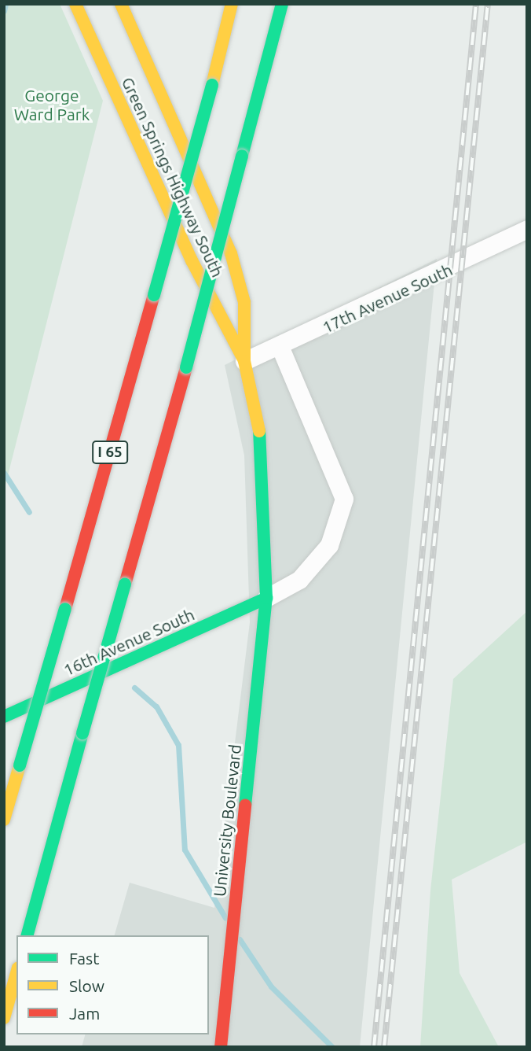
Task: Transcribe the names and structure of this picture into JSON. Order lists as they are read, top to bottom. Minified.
{"streets":{"main road":["Green Springs Highway South","I 65","16th Avenue South","University Boulevard"],"street":["17th Avenue South"]},"crossings":[["Green Springs Highway South","17th Avenue South"],["Green Springs Highway South","16th Avenue South"],["Green Springs Highway South","University Boulevard"],["16th Avenue South","University Boulevard"]],"parks":["George Ward Park"],"legend":["Fast","Slow","Jam"]}
